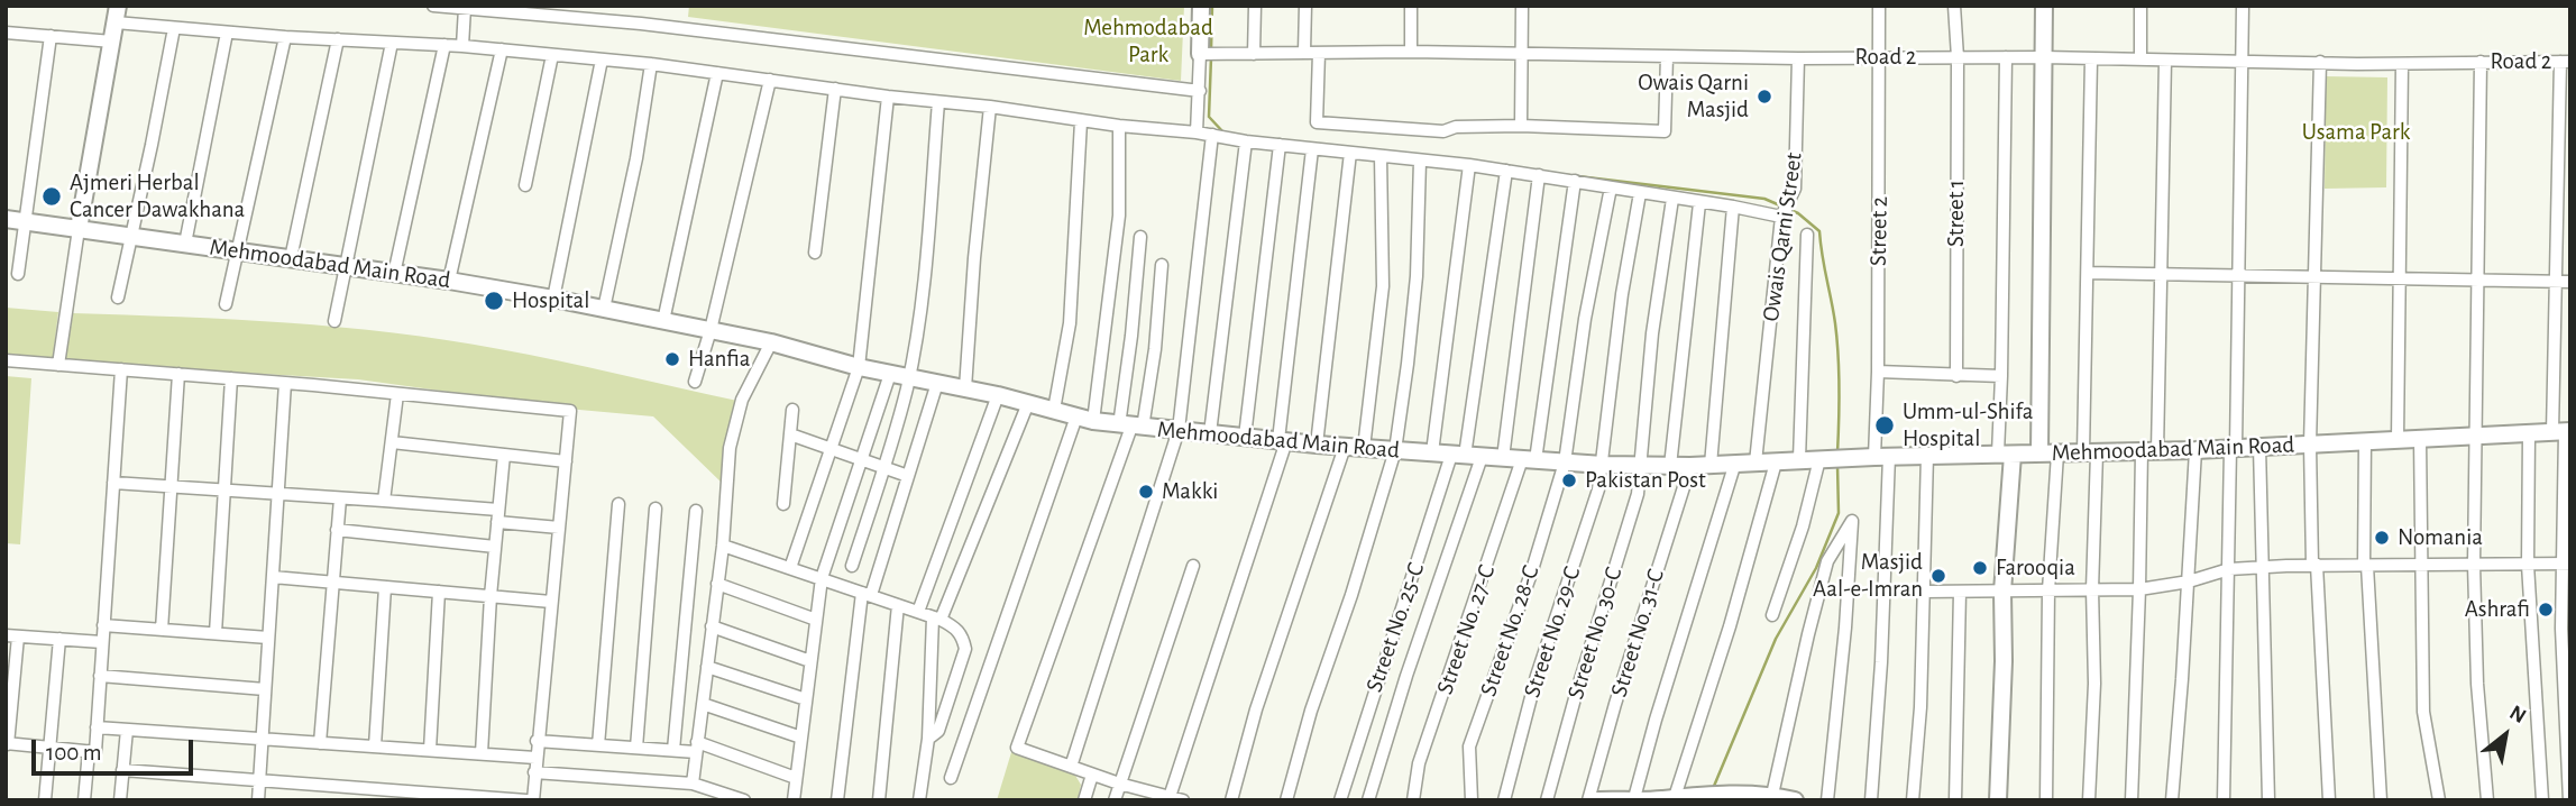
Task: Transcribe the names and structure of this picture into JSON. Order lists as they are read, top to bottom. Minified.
{"streets":{"main road":["Mehmoodabad Main Road"],"street":["Road 2","Street 1","Street 2","Owais Qarni Street","Street No. 25-C","Street No. 27-C","Street No. 28-C","Street No. 29-C","Street No. 30-C","Street No. 31-C"]},"crossings":[["Road 2","Street 1"],["Road 2","Street 2"],["Road 2","Owais Qarni Street"],["Street 2","Mehmoodabad Main Road"],["Owais Qarni Street","Mehmoodabad Main Road"],["Mehmoodabad Main Road","Street No. 25-C"],["Mehmoodabad Main Road","Street No. 27-C"],["Mehmoodabad Main Road","Street No. 28-C"],["Mehmoodabad Main Road","Street No. 29-C"],["Mehmoodabad Main Road","Street No. 30-C"],["Mehmoodabad Main Road","Street No. 31-C"]],"parks":["Mehmodabad Park","Usama Park"],"places":["Owais Qarni Masjid","Ajmeri Herbal Cancer Dawakhana","Hospital","Hanfia","Umm-ul-Shifa Hospital","Pakistan Post","Makki","Nomania","Farooqia","Masjid Aal-e-Imran","Ashrafi"],"scale_bar":"100 m","north":"top right"}
